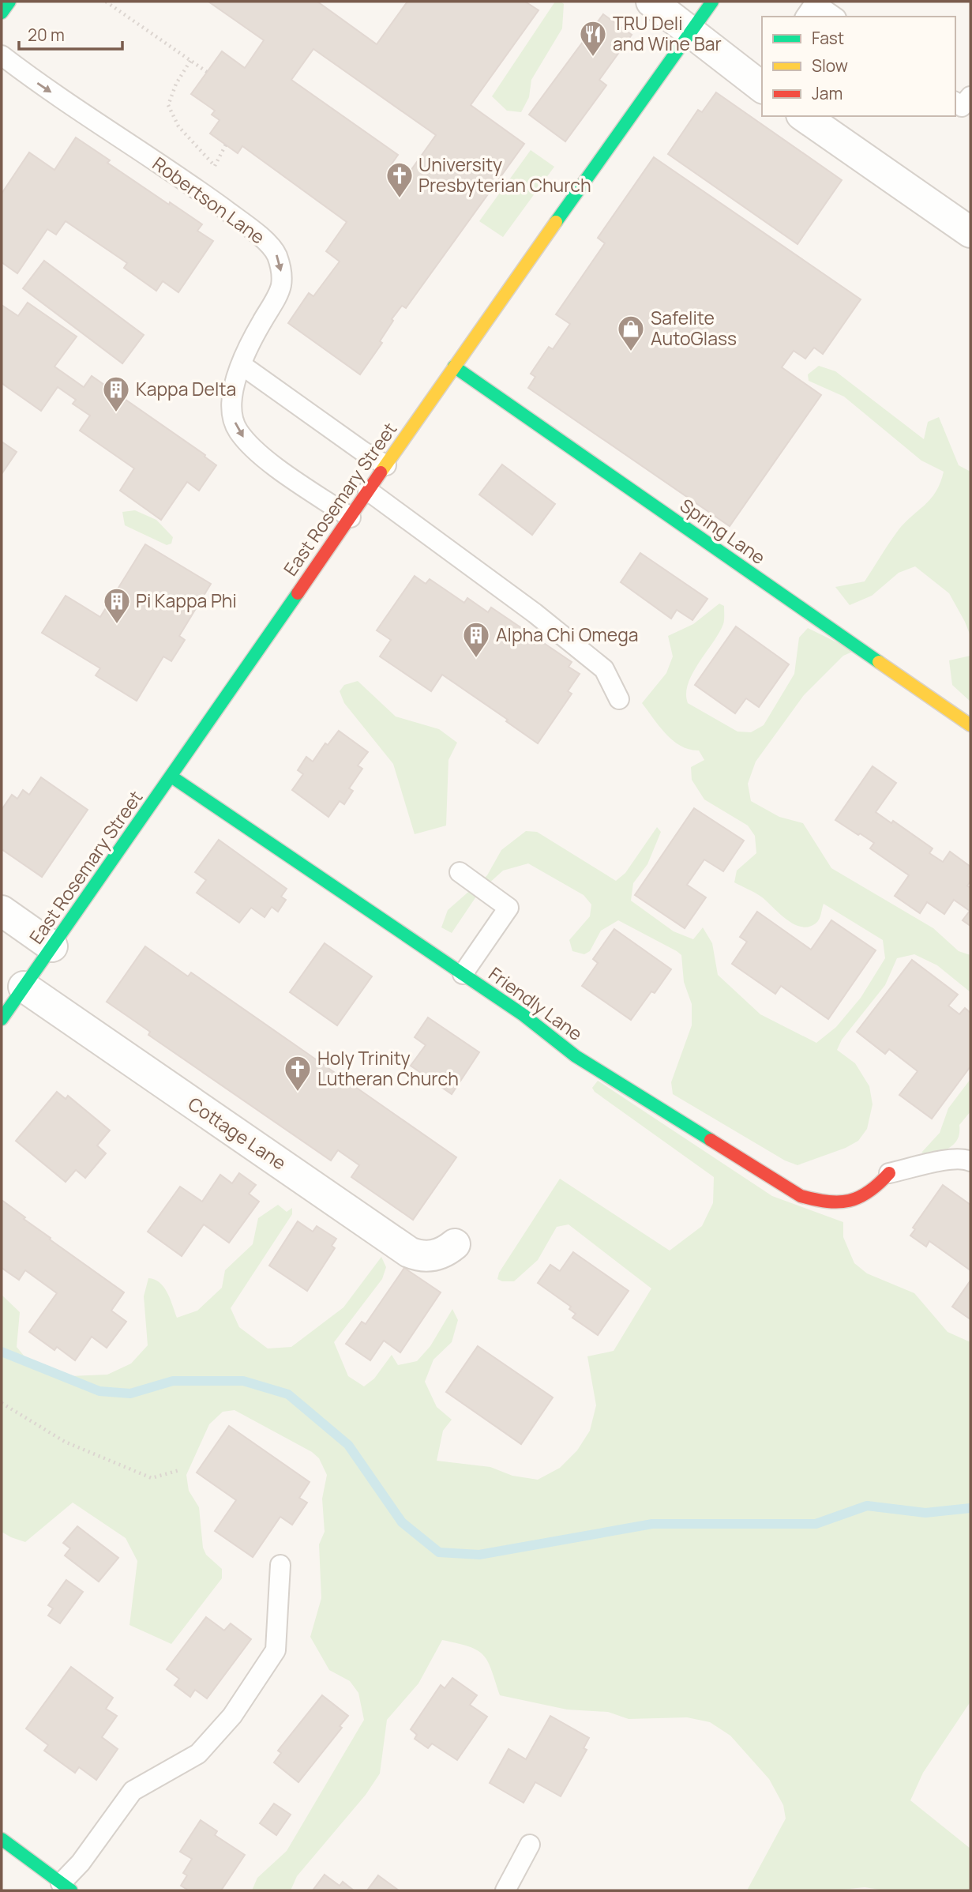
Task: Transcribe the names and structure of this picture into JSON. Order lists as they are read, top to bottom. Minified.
{"streets":{"street":["East Rosemary Street","Spring Lane","Friendly Lane","Cottage Lane"],"lane":["Robertson Lane"]},"crossings":[["Robertson Lane","East Rosemary Street"],["East Rosemary Street","Spring Lane"],["East Rosemary Street","Friendly Lane"],["East Rosemary Street","Cottage Lane"]],"one_way":["Robertson Lane"],"places":{"restaurant":["TRU Deli and Wine Bar"],"church":["University Presbyterian Church","Holy Trinity Lutheran Church"],"shop":["Safelite AutoGlass"],"building":["Kappa Delta","Pi Kappa Phi","Alpha Chi Omega"]},"legend":["Fast","Slow","Jam"],"scale_bar":"20 m"}
